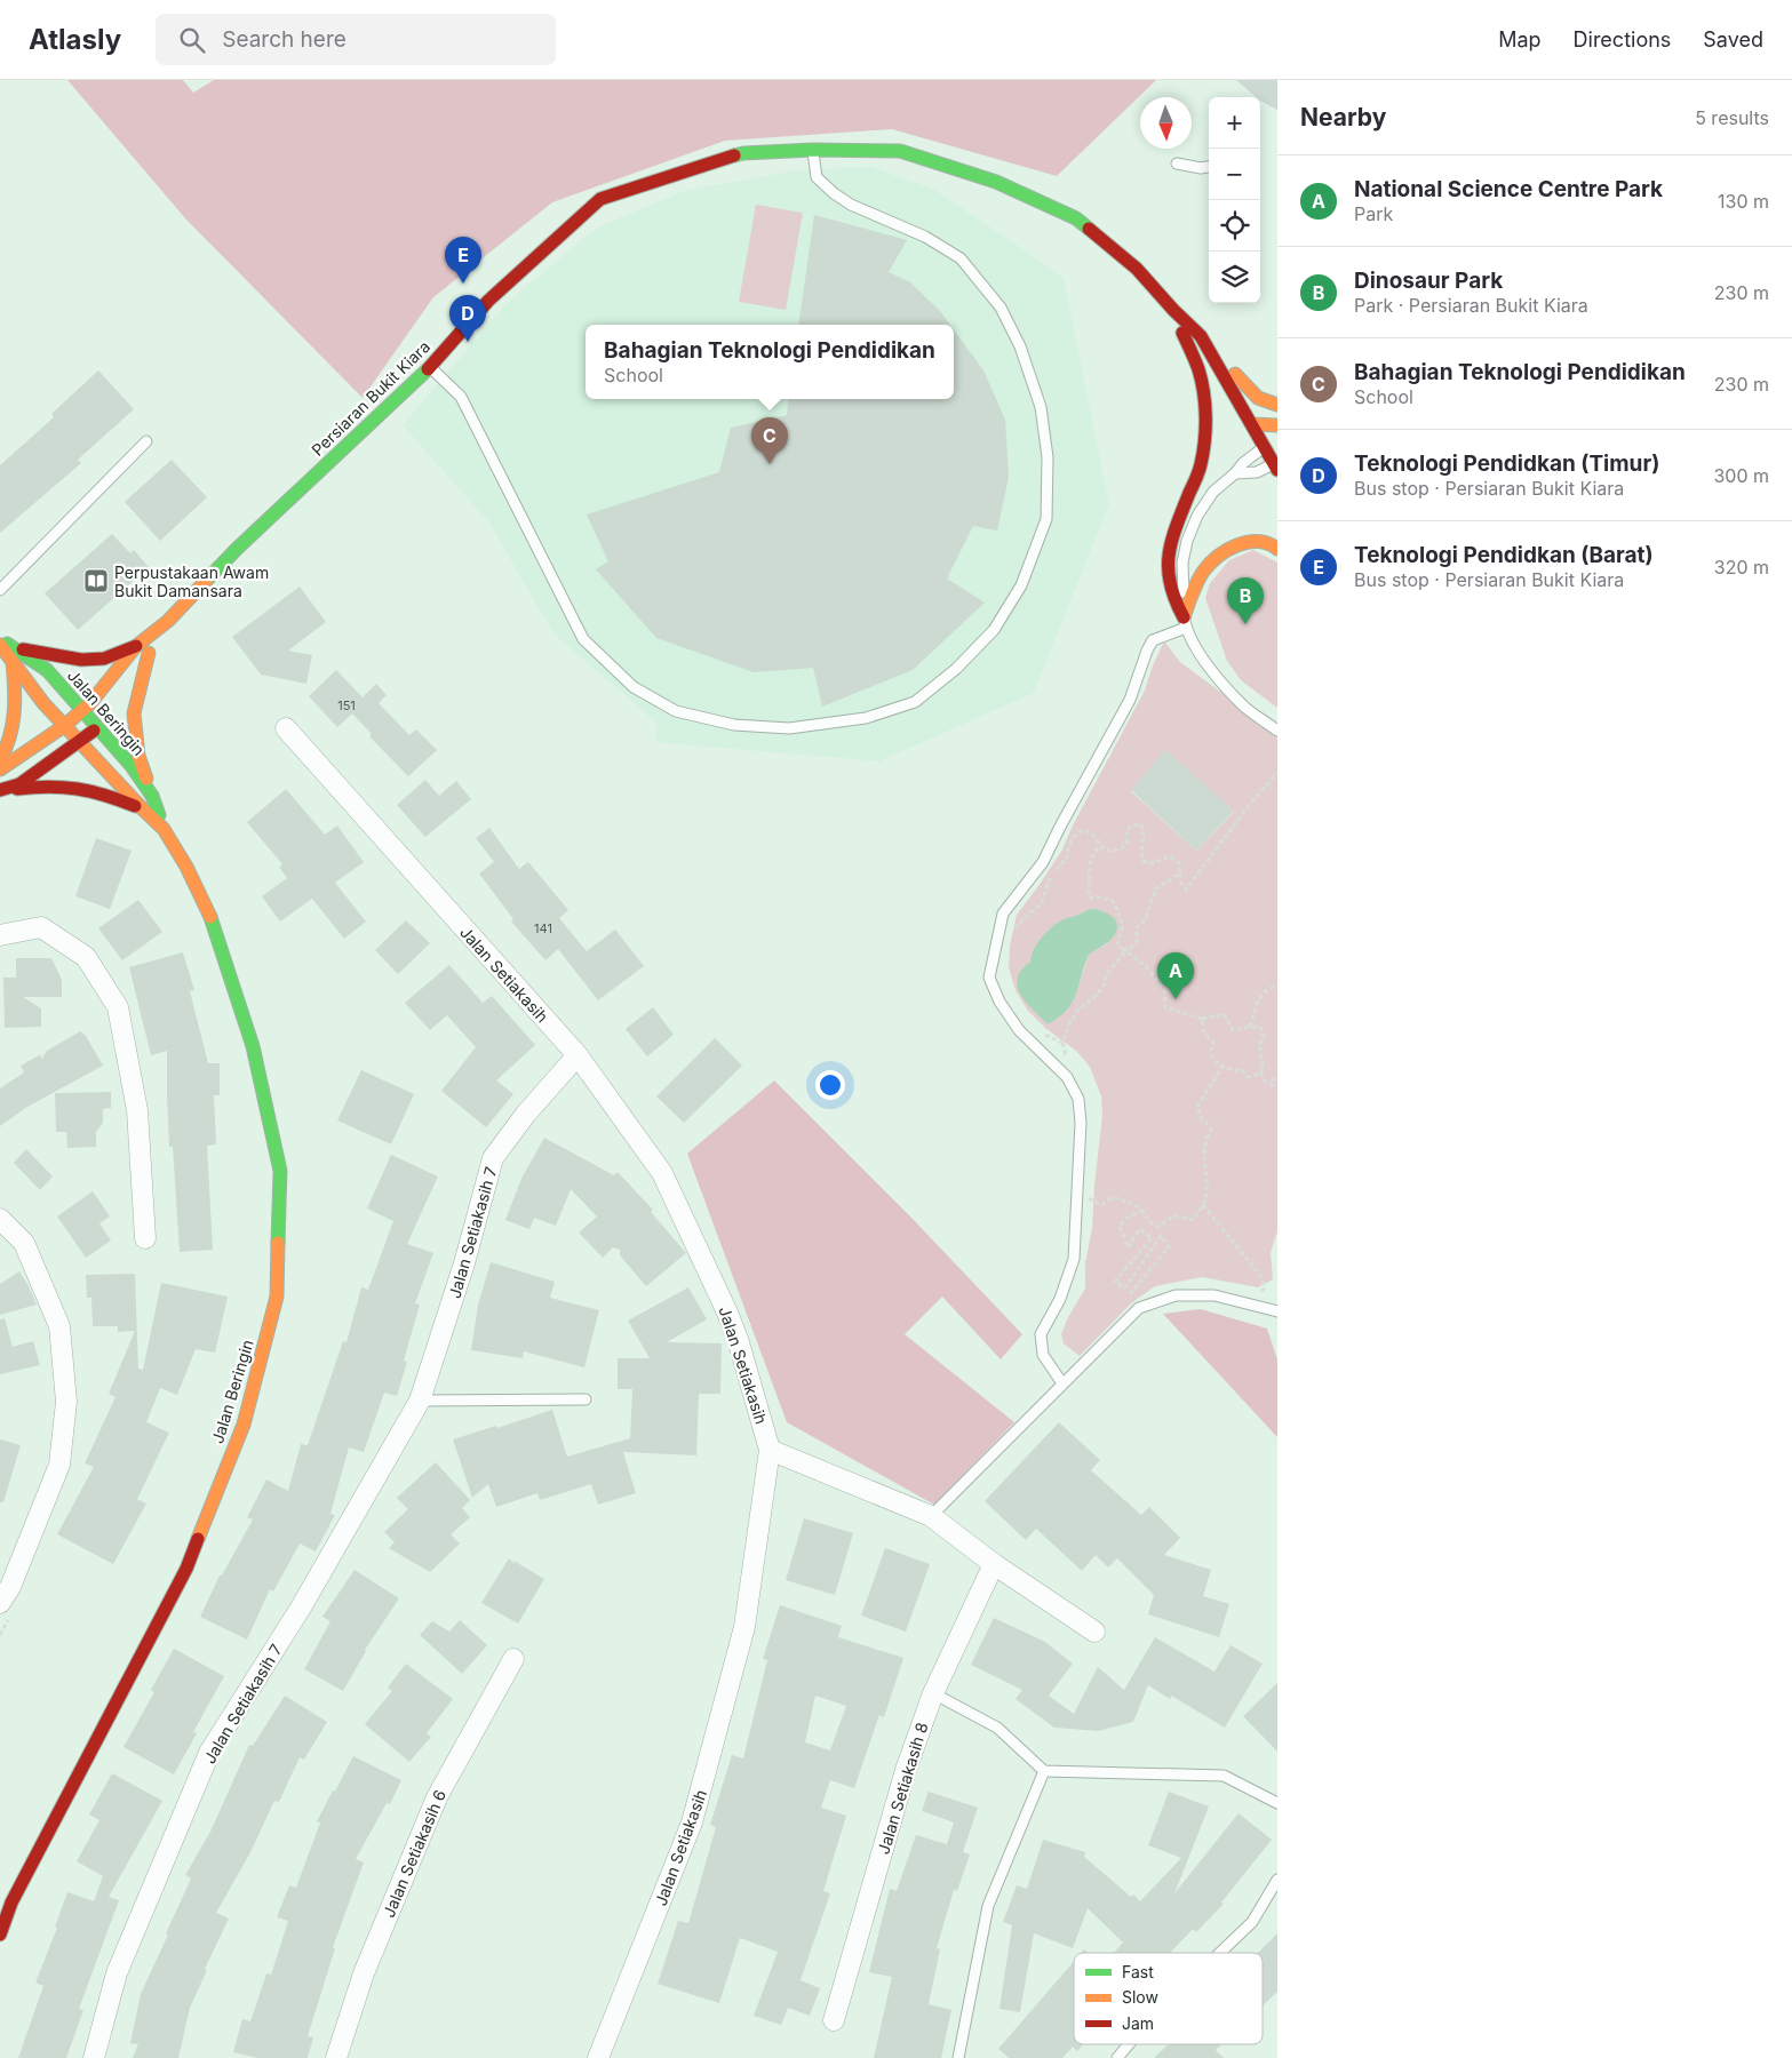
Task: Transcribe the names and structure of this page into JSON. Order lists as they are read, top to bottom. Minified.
{"streets":{"street":["Persiaran Bukit Kiara","Jalan Beringin","Jalan Setiakasih","Jalan Setiakasih 7","Jalan Setiakasih 8","Jalan Setiakasih 6"]},"crossings":[["Persiaran Bukit Kiara","Jalan Beringin"],["Jalan Setiakasih","Jalan Setiakasih 7"]],"places":{"library":["Perpustakaan Awam Bukit Damansara"]},"house_numbers":["151","141"],"legend":["Fast","Slow","Jam"],"north":"bottom","page":{"header":"Atlasly","search":"Search here","nav":["Map","Directions","Saved"],"heading":["Nearby","5 results"],"map_buttons":["+","−"],"list":[{"mark":"A","name":"National Science Centre Park","note":"Park","value":"130 m"},{"mark":"B","name":"Dinosaur Park","note":"Park · Persiaran Bukit Kiara","value":"230 m"},{"mark":"C","name":"Bahagian Teknologi Pendidikan","note":"School","value":"230 m"},{"mark":"D","name":"Teknologi Pendidkan (Timur)","note":"Bus stop · Persiaran Bukit Kiara","value":"300 m"},{"mark":"E","name":"Teknologi Pendidkan (Barat)","note":"Bus stop · Persiaran Bukit Kiara","value":"320 m"}],"pins":["E","D","C","B","A"],"popup":["Bahagian Teknologi Pendidikan","School"]}}
